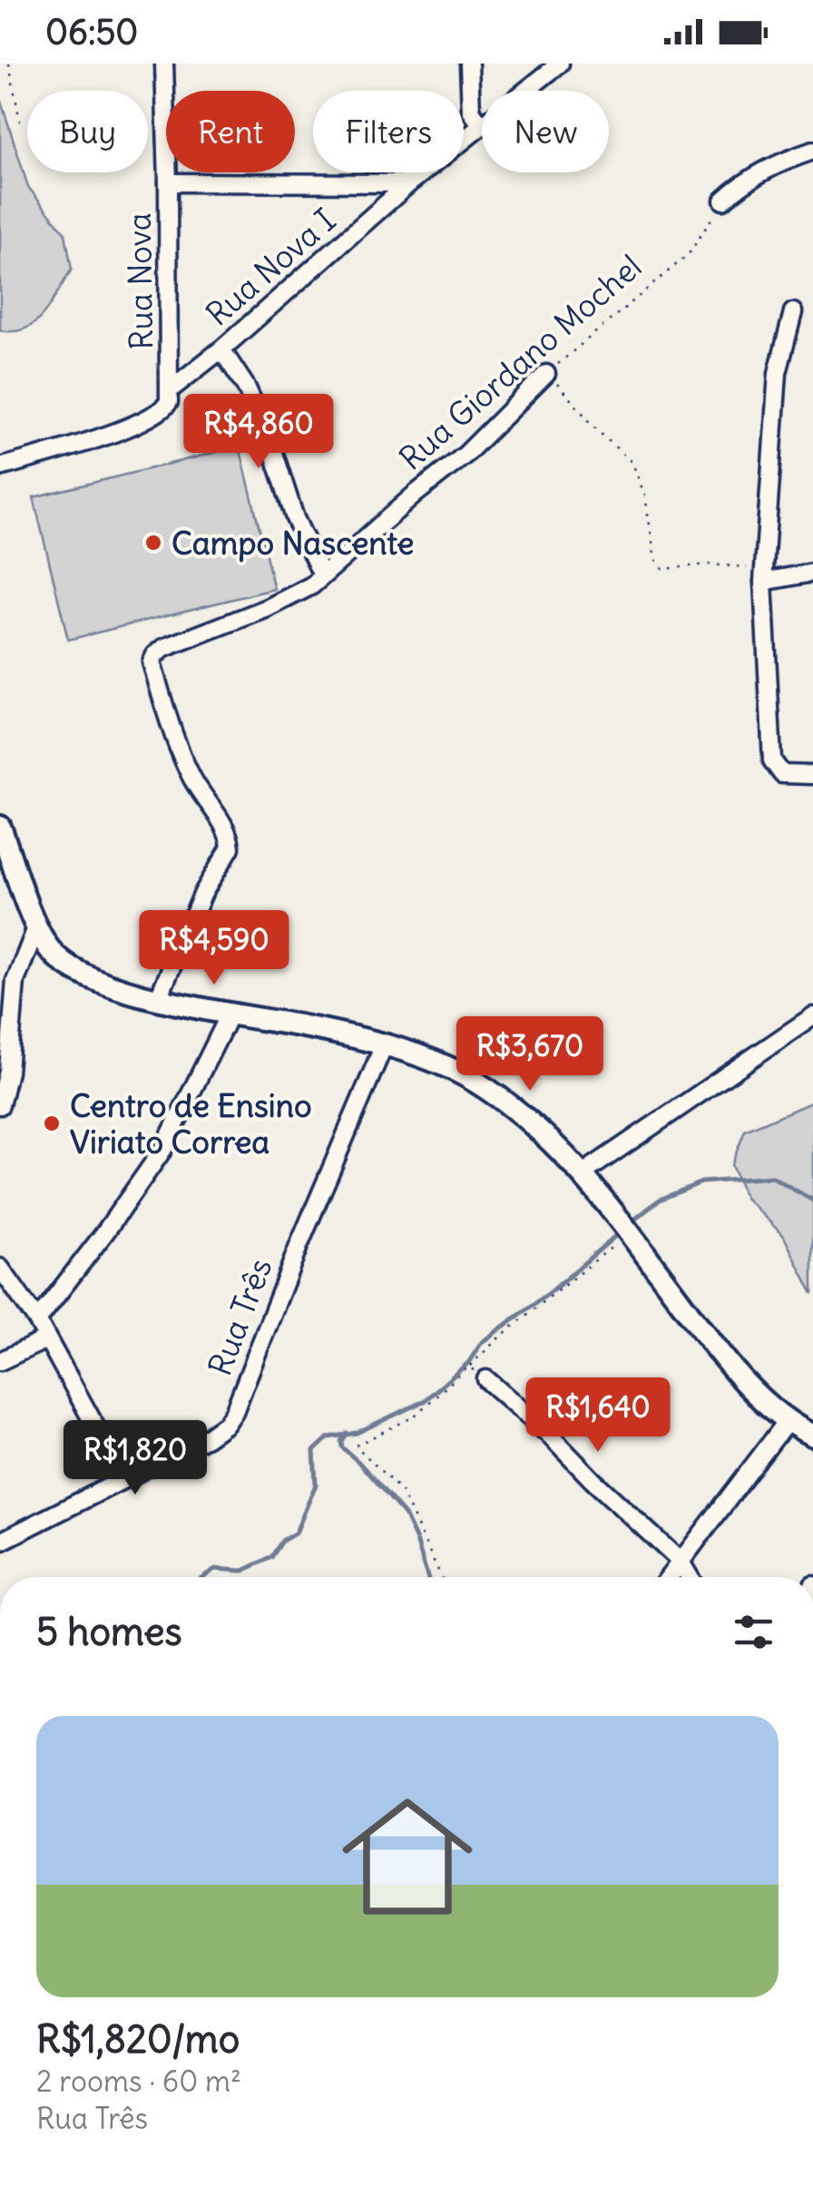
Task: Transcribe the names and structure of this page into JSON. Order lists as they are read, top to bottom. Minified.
{"streets":{"street":["Rua Nova I","Rua Nova","Rua Giordano Mochel","Rua Três"]},"crossings":[["Rua Nova I","Rua Nova"]],"places":["Campo Nascente","Centro de Ensino Viriato Correa"],"page":{"status":"06:50","chip":["Buy","Rent","Filters","New"],"price":["R$4,860","R$4,590","R$3,670","R$1,640","R$1,820"],"heading":"5 homes","list":[{"name":"R$1,820/mo","note":"2 rooms · 60 m² · Rua Três"}]}}
